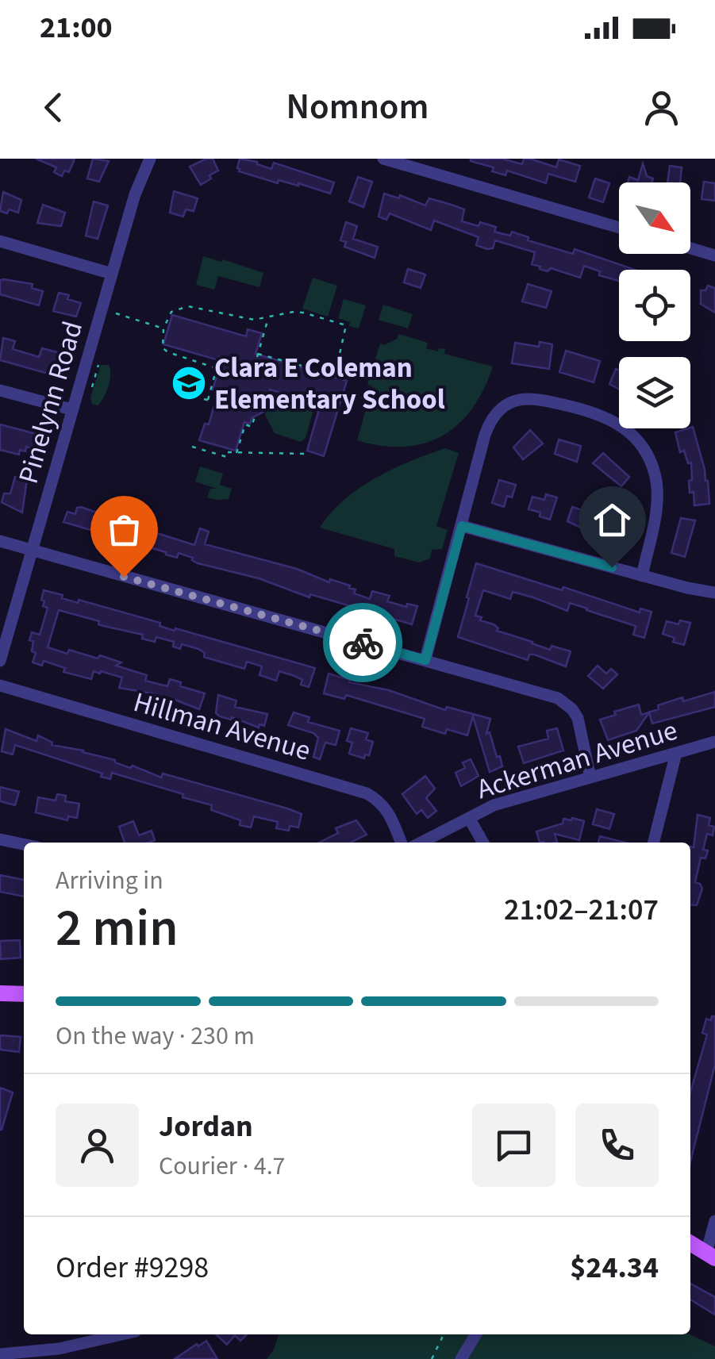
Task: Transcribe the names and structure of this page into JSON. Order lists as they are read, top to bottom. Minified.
{"streets":{"street":["Pinelynn Road","Hillman Avenue","Ackerman Avenue"]},"places":{"school or university":["Clara E Coleman Elementary School"]},"north":"bottom right","page":{"status":"21:00","header":"Nomnom","heading":["2 min","Arriving in","21:02–21:07"],"panel":["Jordan","Courier · 4.7","Order #9298","$24.34"],"bar":"On the way · 230 m"}}
